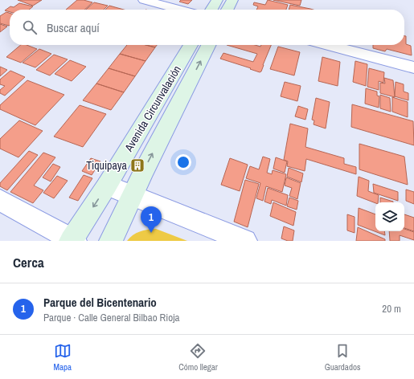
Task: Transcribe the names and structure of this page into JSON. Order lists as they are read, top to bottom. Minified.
{"streets":{"main road":["Avenida Circunvalación"]},"places":{"building":["Tiquipaya"]},"page":{"search":"Buscar aquí","pins":"1","heading":"Cerca","list":[{"mark":"1","name":"Parque del Bicentenario","note":"Parque · Calle General Bilbao Rioja","value":"20 m"}],"nav":["Mapa","Cómo llegar","Guardados"]}}
